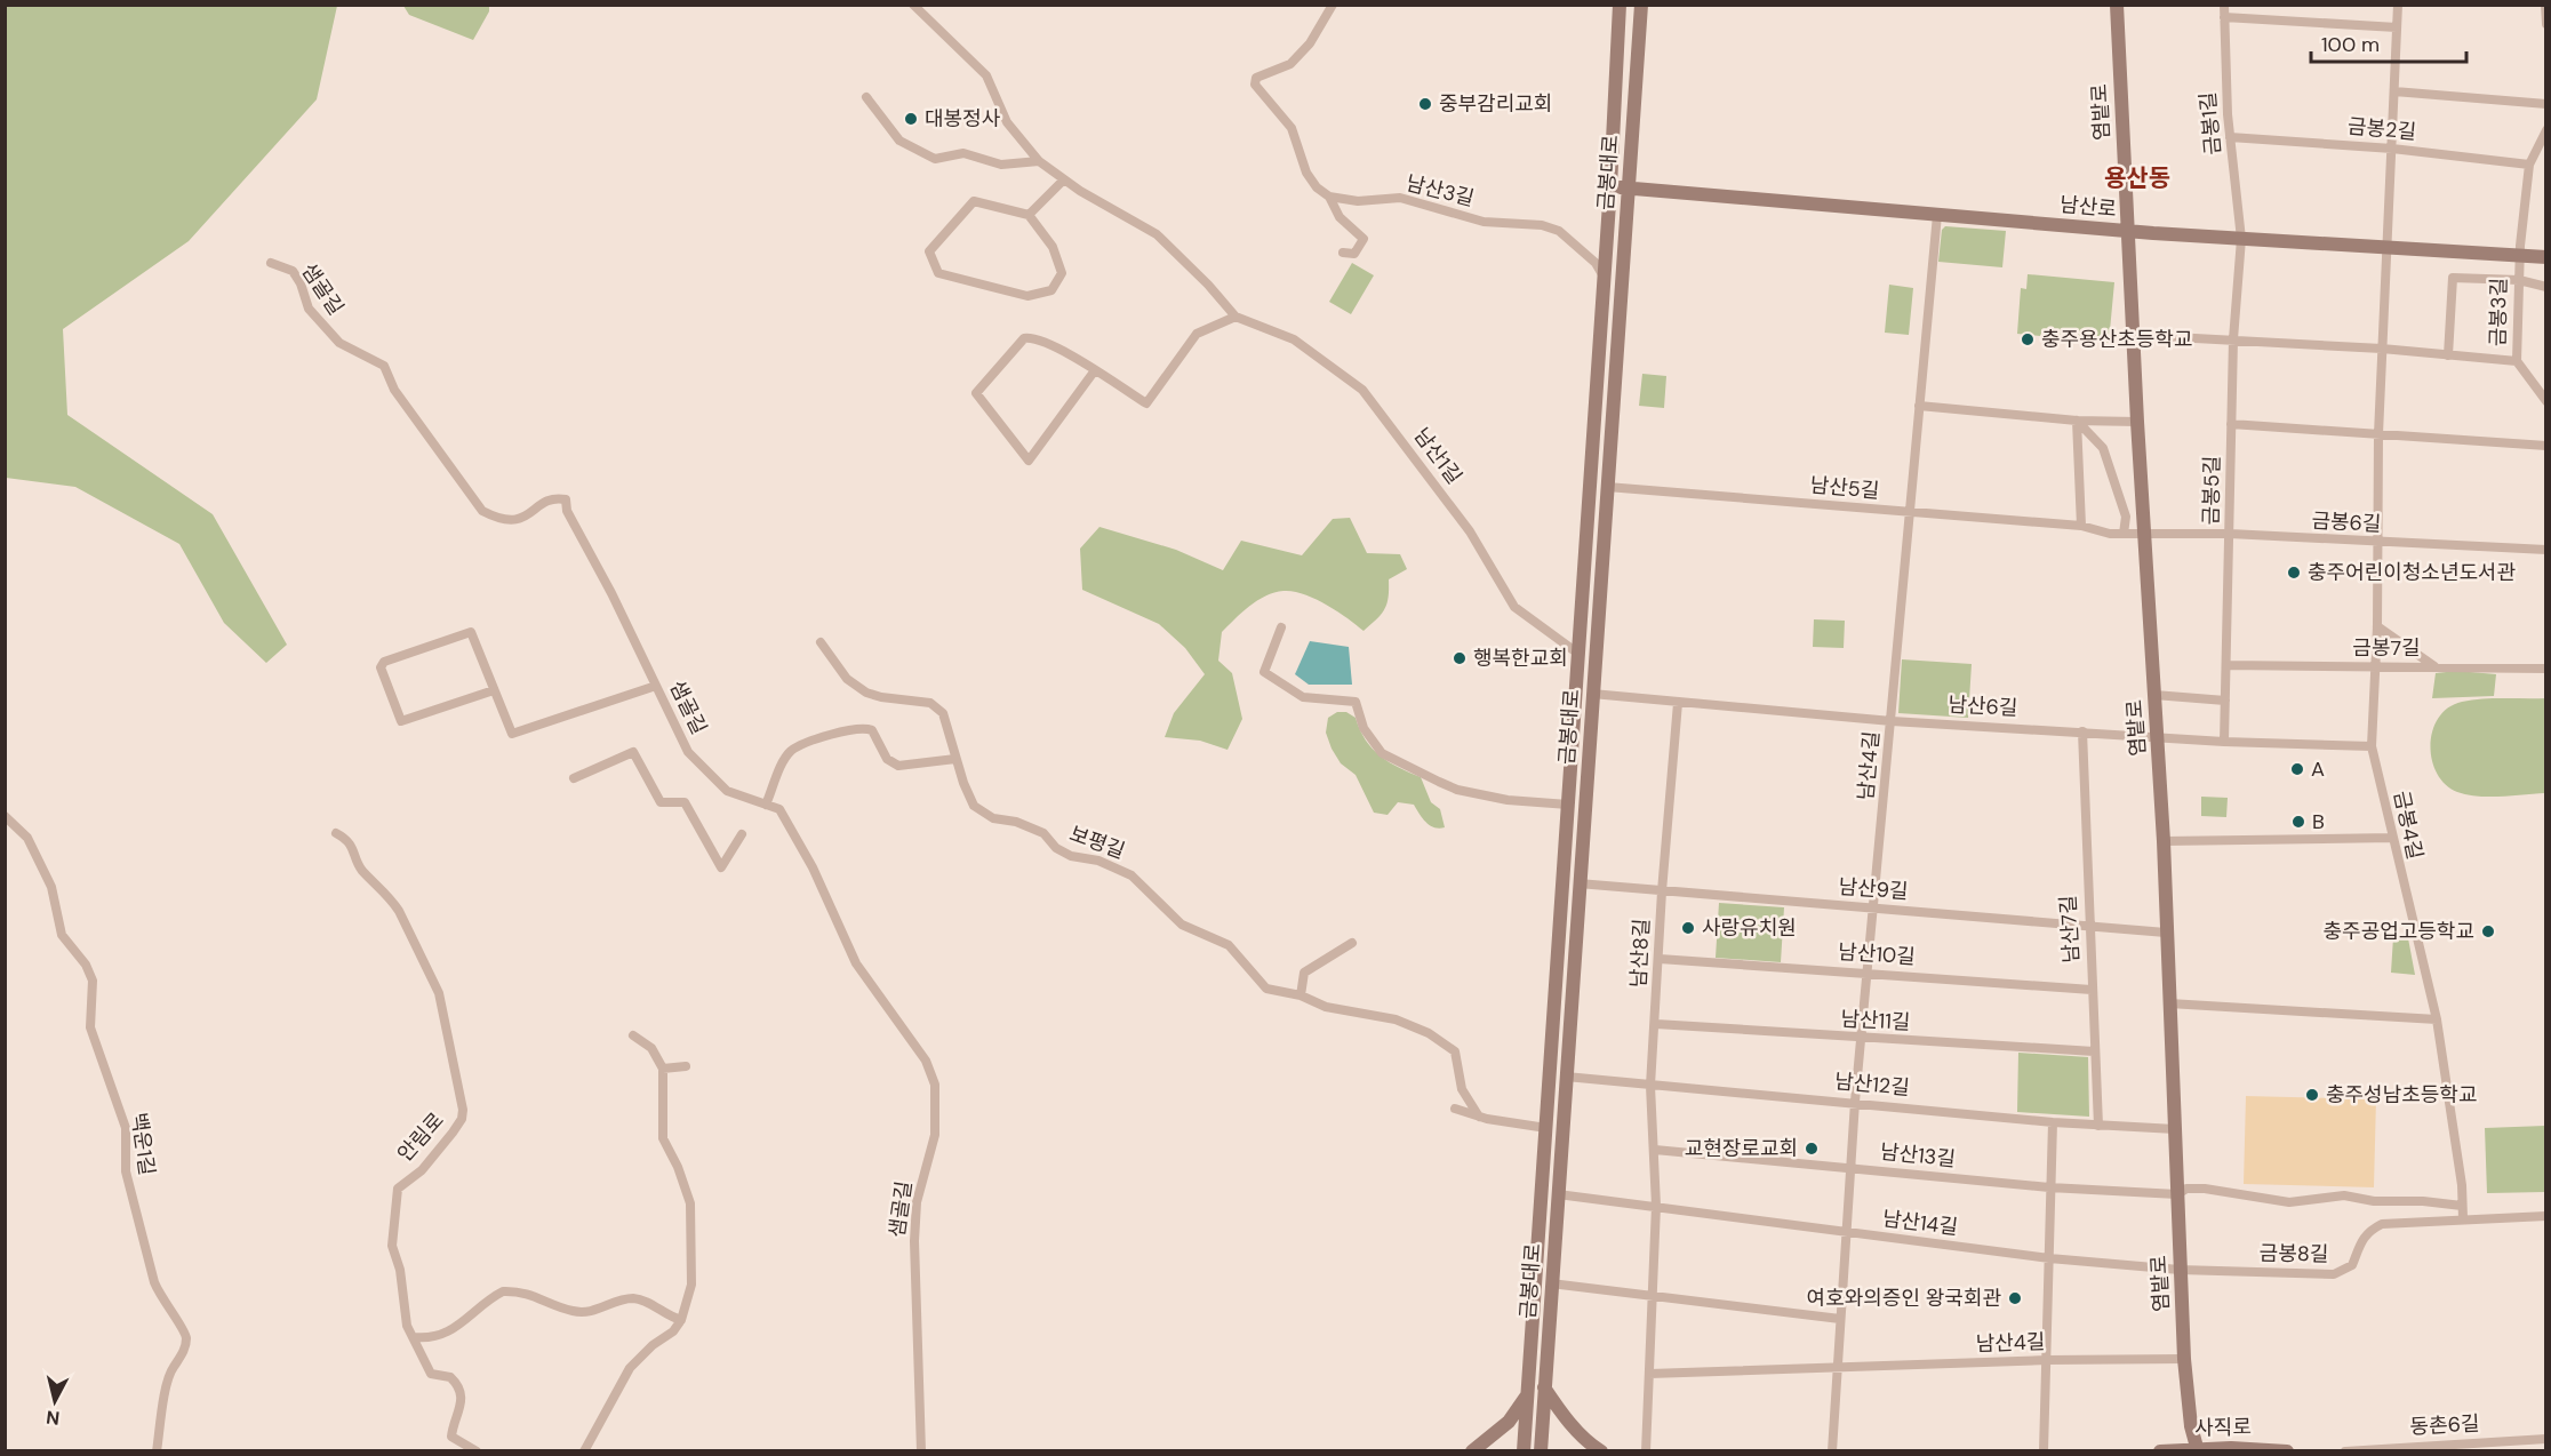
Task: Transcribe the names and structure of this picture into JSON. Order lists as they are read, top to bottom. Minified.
{"streets":{"street":["염밭로","금봉1길","금봉2길","금봉대로","남산3길","남산로","샘골길","금봉3길","남산1길","남산5길","금봉5길","금봉6길","금봉7길","남산6길","남산4길","금봉4길","보평길","남산9길","남산7길","남산8길","남산10길","남산11길","남산12길","안림로","백운1길","남산13길","남산14길","금봉8길","동촌6길","사직로"]},"crossings":[["염밭로","남산로"],["염밭로","남산5길"],["염밭로","금봉6길"],["염밭로","남산6길"],["염밭로","남산4길"],["염밭로","남산9길"],["염밭로","남산12길"],["염밭로","남산13길"],["염밭로","남산14길"],["염밭로","금봉8길"],["염밭로","사직로"],["금봉1길","금봉2길"],["금봉1길","남산로"],["금봉1길","금봉5길"],["금봉2길","금봉4길"],["금봉대로","남산3길"],["금봉대로","남산로"],["금봉대로","남산1길"],["금봉대로","남산5길"],["금봉대로","남산6길"],["금봉대로","남산9길"],["금봉대로","남산12길"],["금봉대로","남산14길"],["남산로","금봉3길"],["남산로","금봉5길"],["남산로","남산4길"],["남산로","금봉4길"],["남산5길","금봉6길"],["남산5길","남산4길"],["금봉5길","금봉6길"],["금봉5길","금봉7길"],["금봉5길","남산6길"],["금봉6길","금봉4길"],["금봉7길","금봉4길"],["남산6길","남산4길"],["남산6길","금봉4길"],["남산6길","남산7길"],["남산6길","남산8길"],["남산4길","남산9길"],["남산4길","남산10길"],["남산4길","남산11길"],["남산4길","남산12길"],["남산4길","남산13길"],["남산4길","남산14길"],["금봉4길","남산13길"],["금봉4길","금봉8길"],["남산9길","남산7길"],["남산9길","남산8길"],["남산7길","남산10길"],["남산7길","남산11길"],["남산7길","남산12길"],["남산8길","남산10길"],["남산8길","남산11길"],["남산8길","남산12길"],["남산8길","남산13길"],["남산8길","남산14길"],["남산14길","금봉8길"]],"districts":["용산동"],"places":["중부감리교회","대봉정사","충주용산초등학교","충주어린이청소년도서관","행복한교회","A","B","사랑유치원","충주공업고등학교","충주성남초등학교","교현장로교회","여호와의증인 왕국회관"],"scale_bar":"100 m","north":"bottom"}
